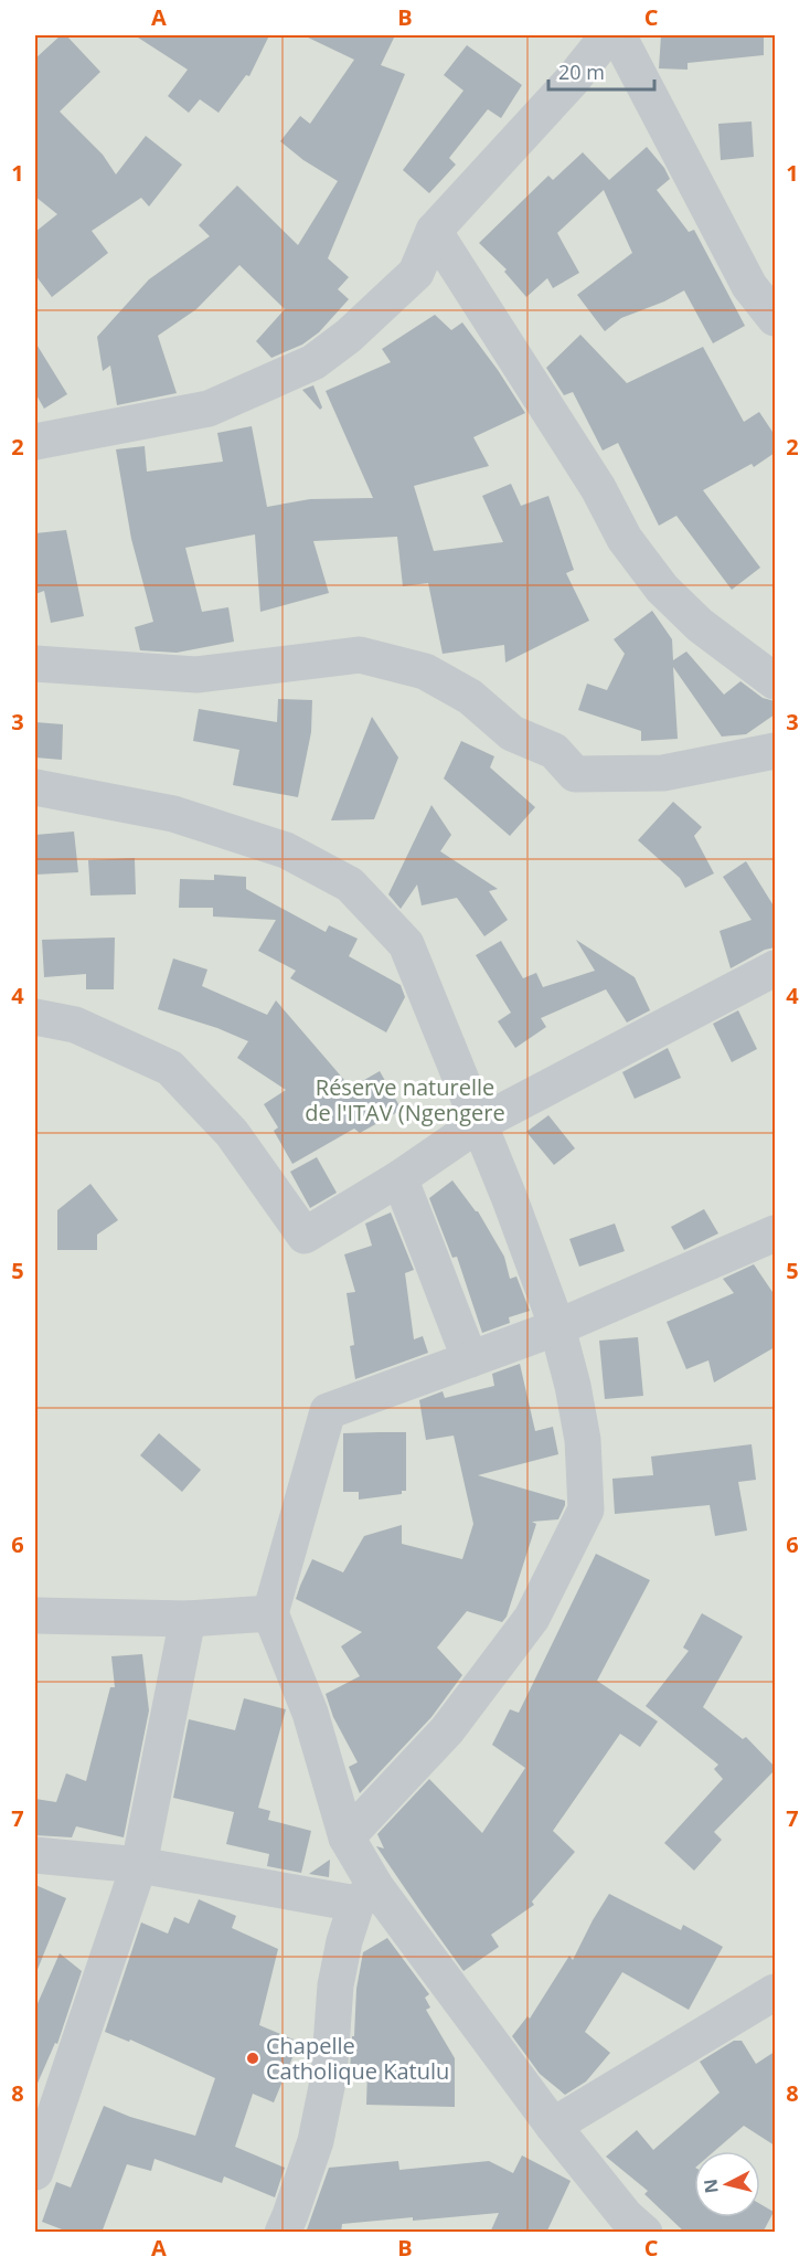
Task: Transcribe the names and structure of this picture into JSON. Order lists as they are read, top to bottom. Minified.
{"parks":["Réserve naturelle de l'ITAV (Ngengere"],"places":["Chapelle Catholique Katulu"],"scale_bar":"20 m","north":"left","grid":{"columns":["A","B","C"],"rows":["1","2","3","4","5","6","7","8"]}}
